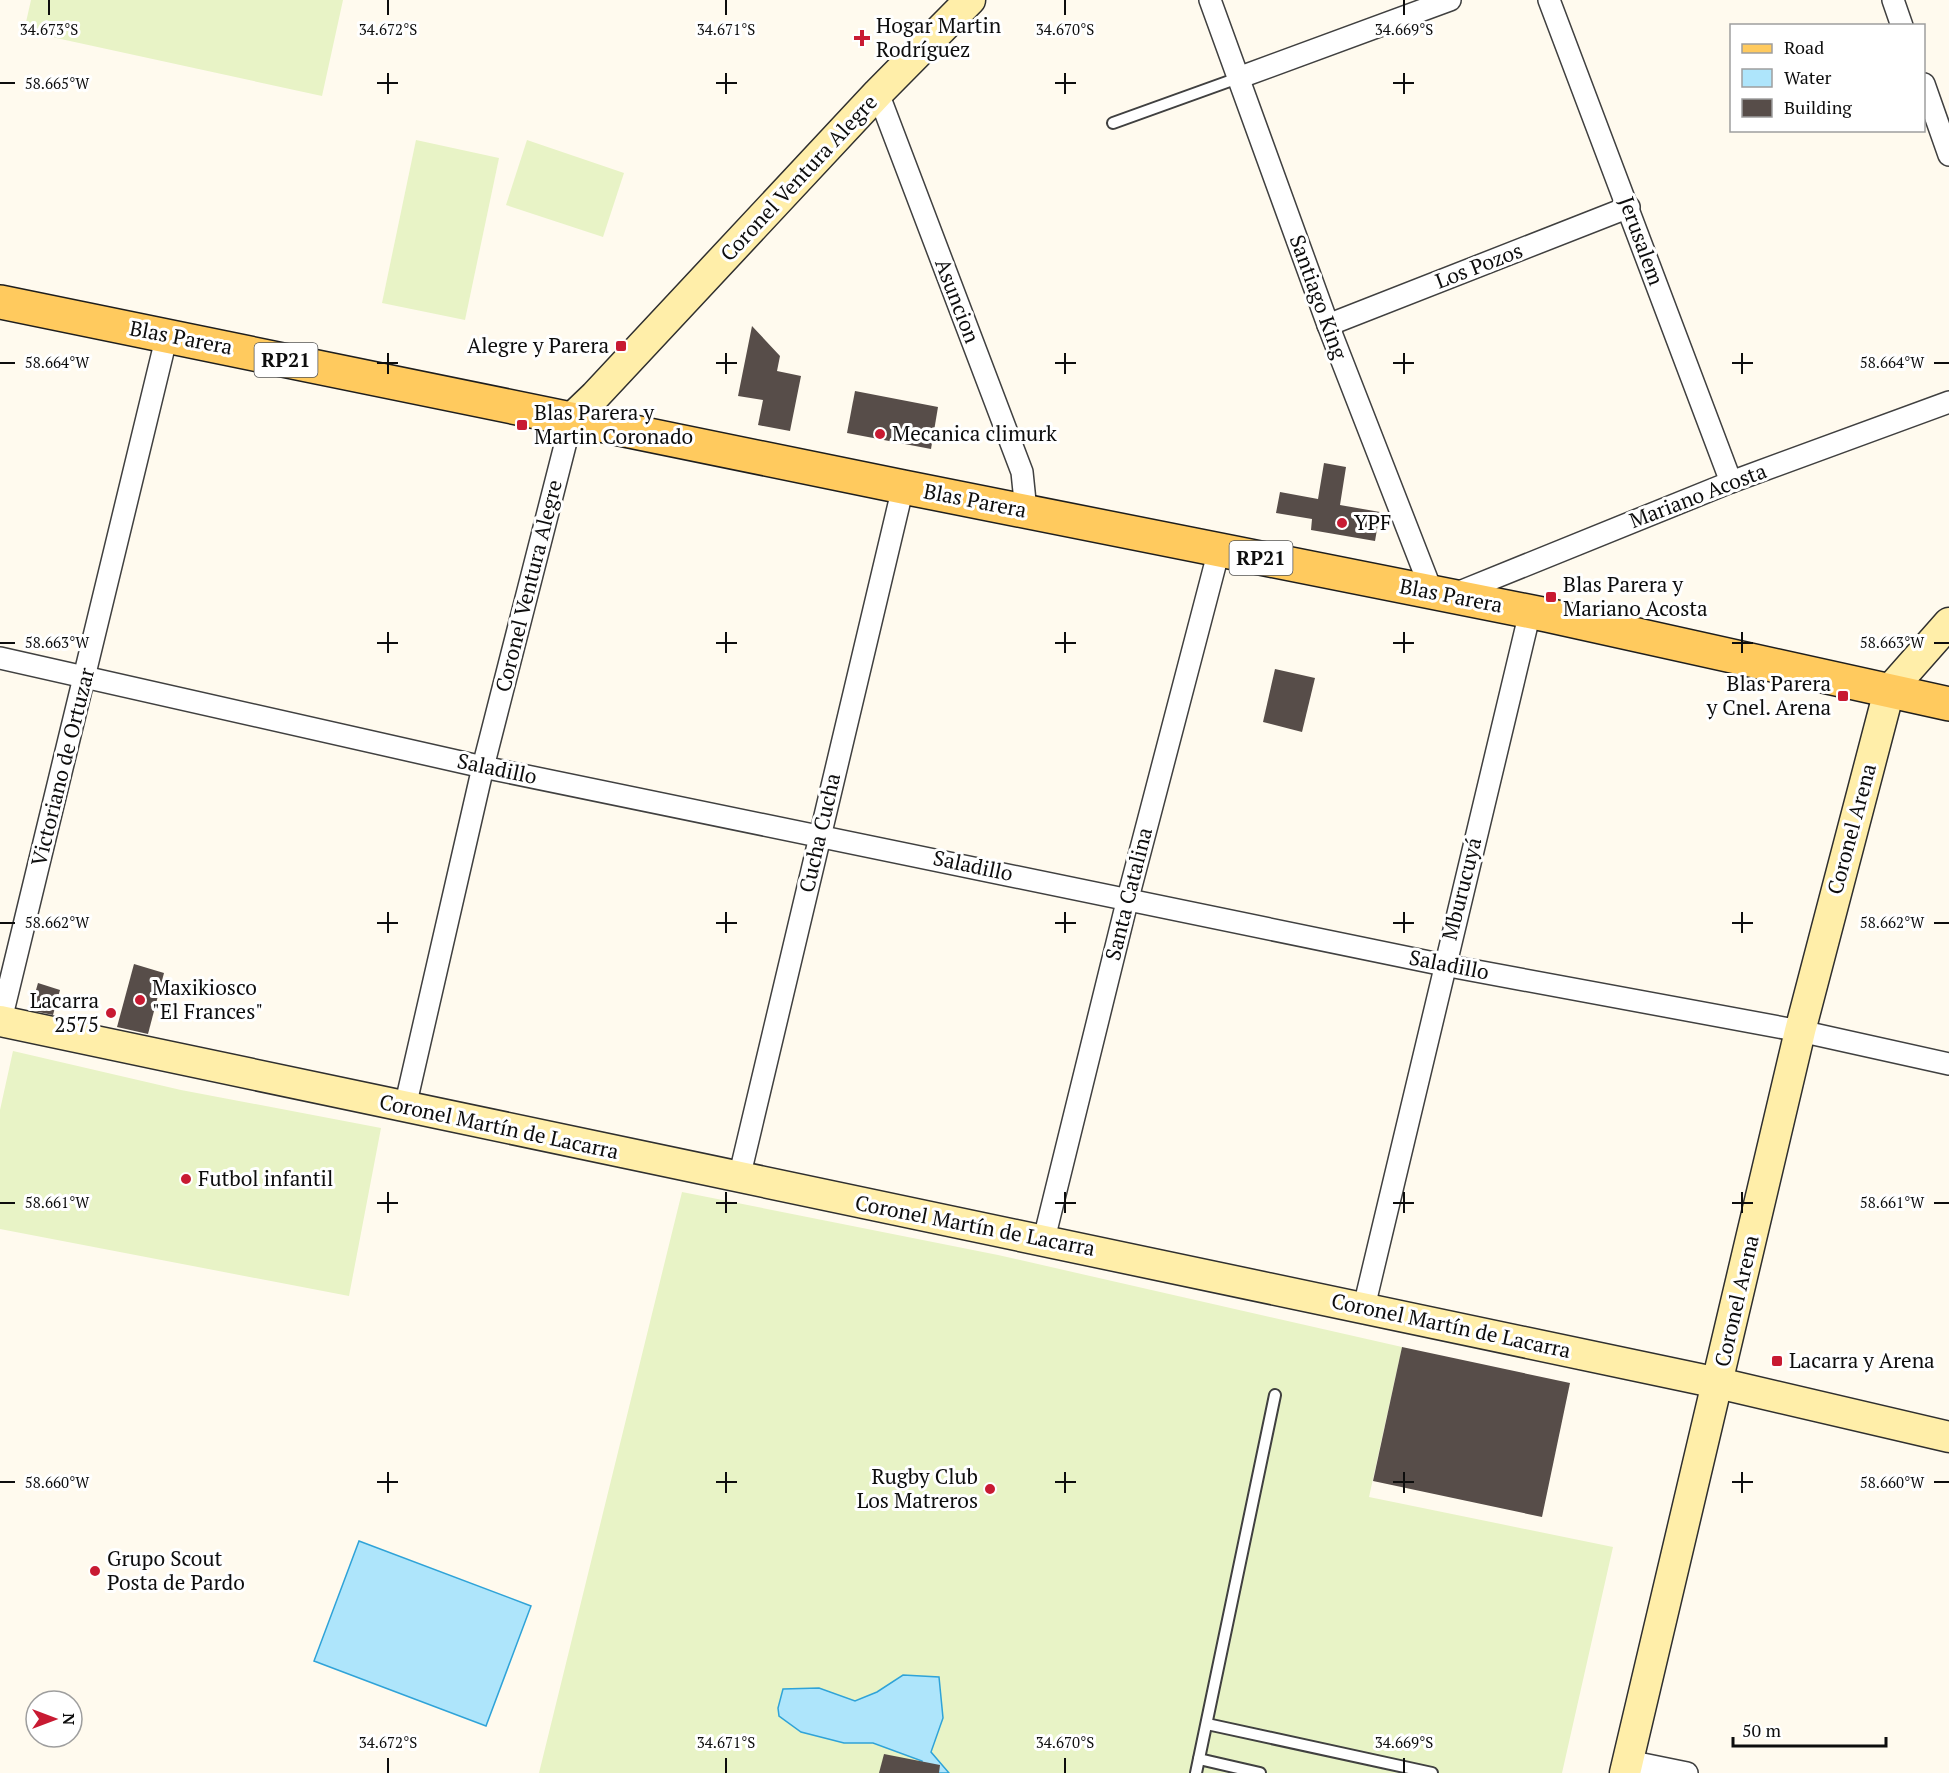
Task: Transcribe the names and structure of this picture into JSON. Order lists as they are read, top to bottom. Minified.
{"streets":{"main road":["Blas Parera","RP21"],"street":["Coronel Ventura Alegre","Jerusalem","Los Pozos","Santiago King","Asuncion","Mariano Acosta","Victoriano de Ortuzar","Saladillo","Coronel Arena","Cucha Cucha","Mburucuyá","Santa Catalina","Coronel Martín de Lacarra"]},"crossings":[["Coronel Ventura Alegre","Asuncion"],["Coronel Ventura Alegre","Blas Parera"],["Coronel Ventura Alegre","Saladillo"],["Coronel Ventura Alegre","Coronel Martín de Lacarra"],["Jerusalem","Los Pozos"],["Jerusalem","Mariano Acosta"],["Los Pozos","Santiago King"],["Santiago King","Blas Parera"],["Santiago King","Mariano Acosta"],["Asuncion","Blas Parera"],["Blas Parera","Mariano Acosta"],["Blas Parera","Victoriano de Ortuzar"],["Blas Parera","Coronel Arena"],["Blas Parera","Cucha Cucha"],["Blas Parera","Mburucuyá"],["Blas Parera","Santa Catalina"],["Victoriano de Ortuzar","Saladillo"],["Victoriano de Ortuzar","Coronel Martín de Lacarra"],["Saladillo","Coronel Arena"],["Saladillo","Cucha Cucha"],["Saladillo","Mburucuyá"],["Saladillo","Santa Catalina"],["Coronel Arena","Coronel Martín de Lacarra"],["Cucha Cucha","Coronel Martín de Lacarra"],["Mburucuyá","Coronel Martín de Lacarra"],["Santa Catalina","Coronel Martín de Lacarra"]],"places":{"health":["Hogar Martin Rodríguez"],"transit":["Alegre y Parera","Blas Parera y Martin Coronado","Blas Parera y Mariano Acosta","Blas Parera y Cnel. Arena","Lacarra y Arena"],"other":["Mecanica climurk","YPF","Maxikiosco \"El Frances\"","Lacarra 2575","Futbol infantil","Rugby Club Los Matreros","Grupo Scout Posta de Pardo"]},"legend":["Road","Water","Building"],"scale_bar":"50 m","north":"right","coordinates":["34.673°S","34.672°S","34.671°S","34.670°S","34.669°S","58.665°W","58.664°W","58.663°W","58.662°W","58.661°W","58.660°W"]}
